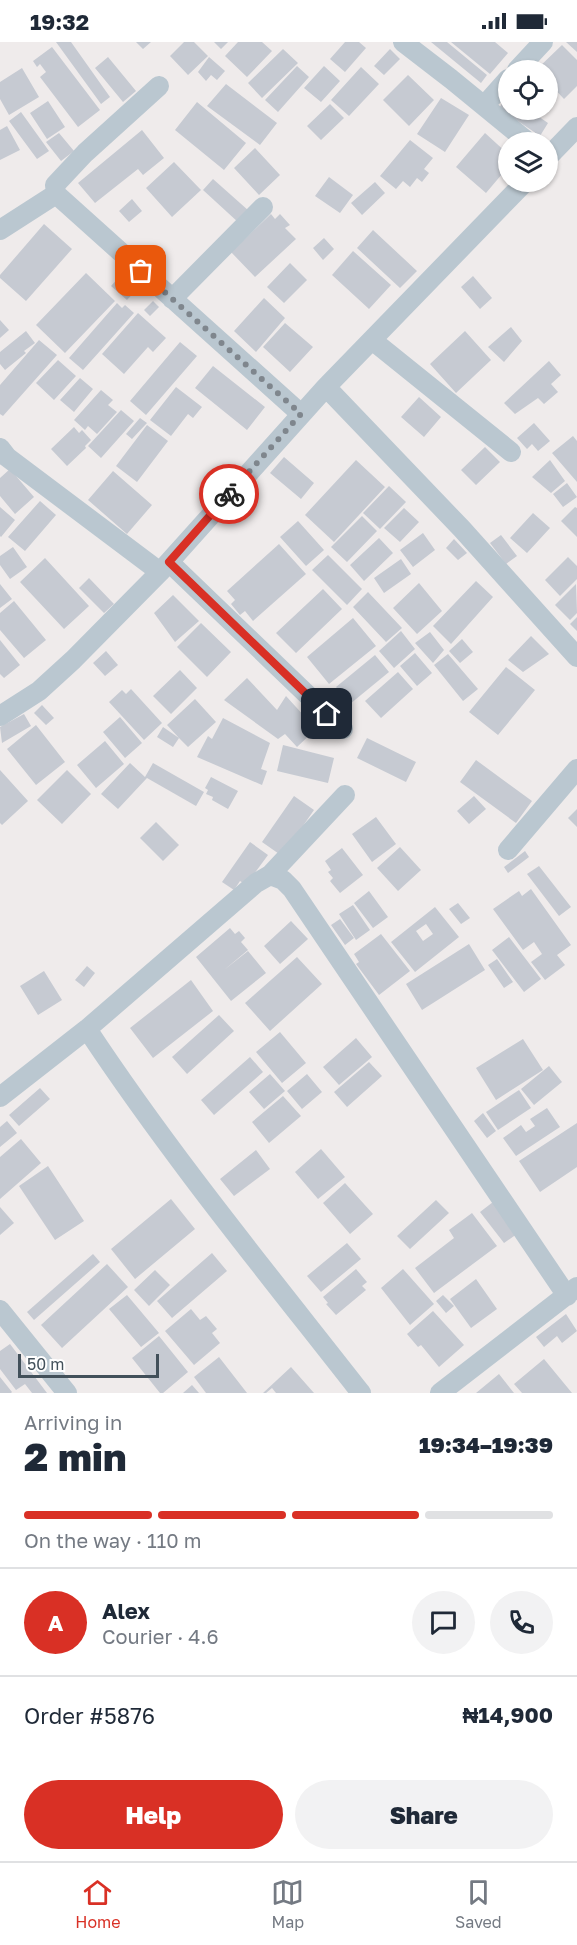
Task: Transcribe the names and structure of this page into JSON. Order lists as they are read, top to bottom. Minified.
{"scale_bar":"50 m","page":{"status":"19:32","scale":"50 m","heading":["2 min","Arriving in","19:34–19:39"],"panel":["Alex","Courier · 4.6","Order #5876","₦14,900"],"bar":"On the way · 110 m","round":"A","buttons":["Help","Share"],"tabs":["Home","Map","Saved"]}}
